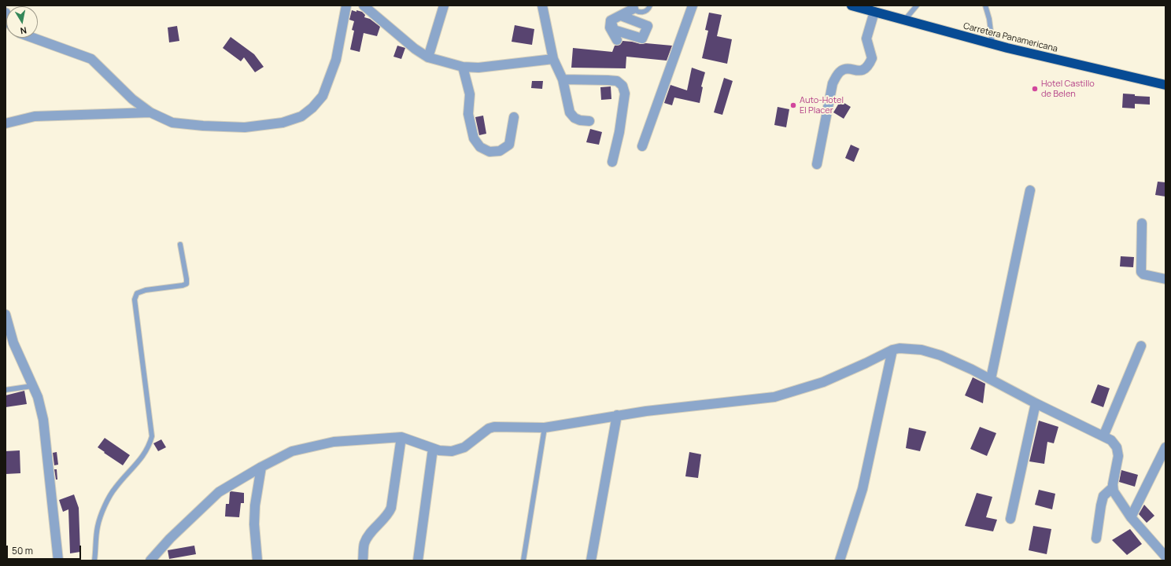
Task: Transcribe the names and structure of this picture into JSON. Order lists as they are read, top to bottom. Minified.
{"streets":{"highway":["Carretera Panamericana"]},"places":["Hotel Castillo de Belen","Auto-Hotel El Placer"],"scale_bar":"50 m","north":"bottom"}
